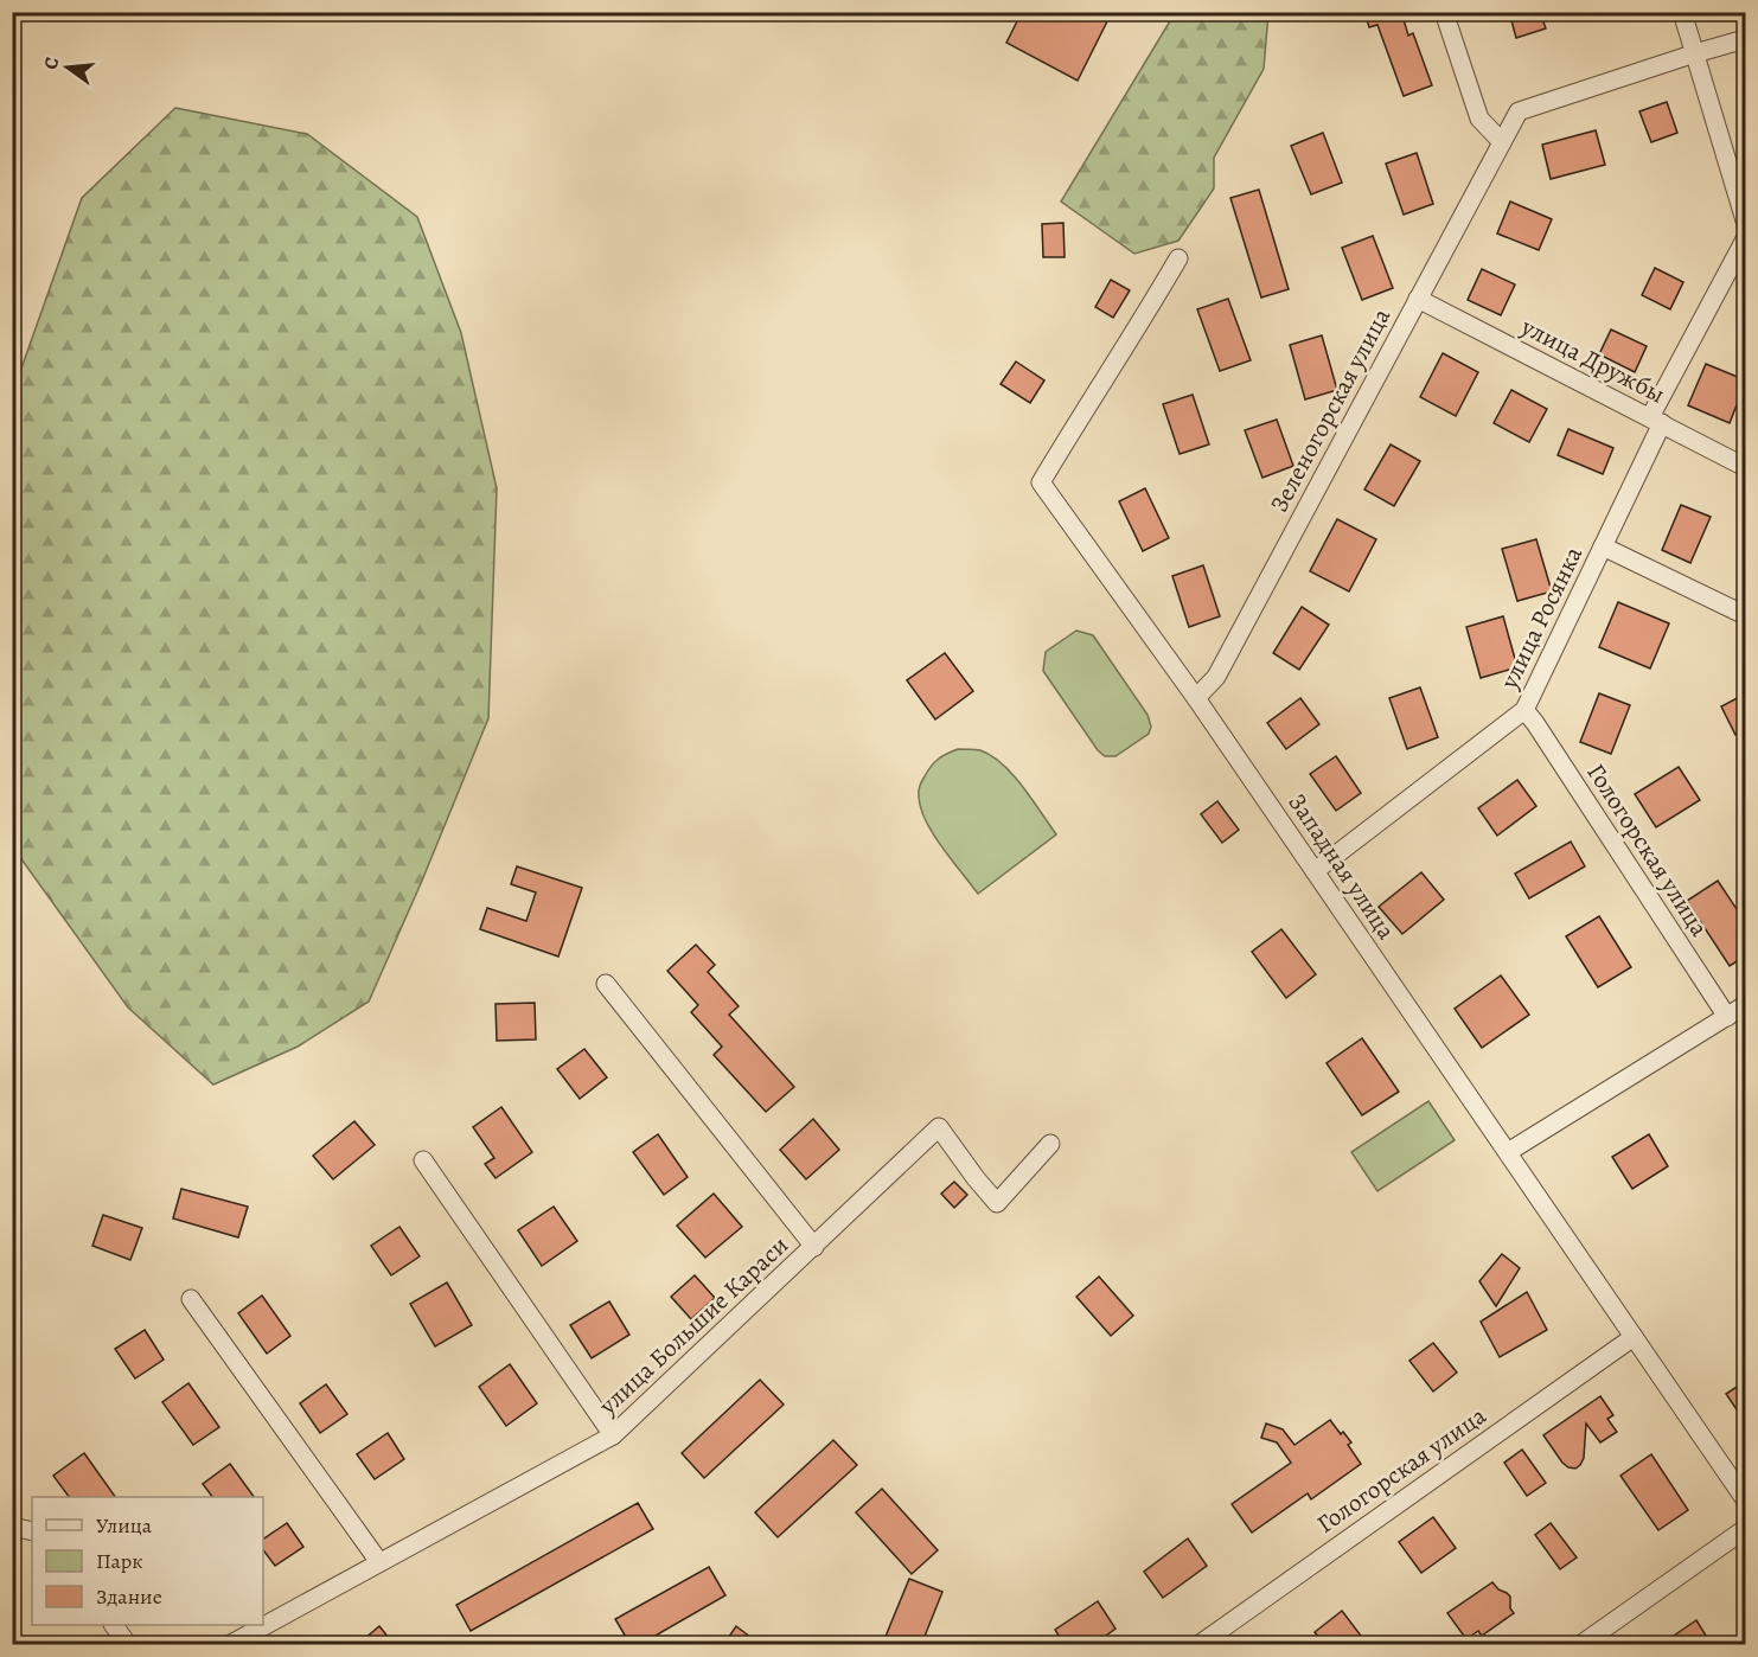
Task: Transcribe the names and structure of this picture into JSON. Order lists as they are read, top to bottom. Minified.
{"streets":{"street":["улица Дружбы","Зеленогорская улица","улица Росянка","Гологорская улица","Западная улица","улица Большие Караси"]},"crossings":[["улица Дружбы","Зеленогорская улица"],["улица Дружбы","улица Росянка"],["Зеленогорская улица","Западная улица"],["улица Росянка","Гологорская улица"],["улица Росянка","Западная улица"],["Гологорская улица","Западная улица"]],"legend":["Улица","Парк","Здание"],"north":"left"}
